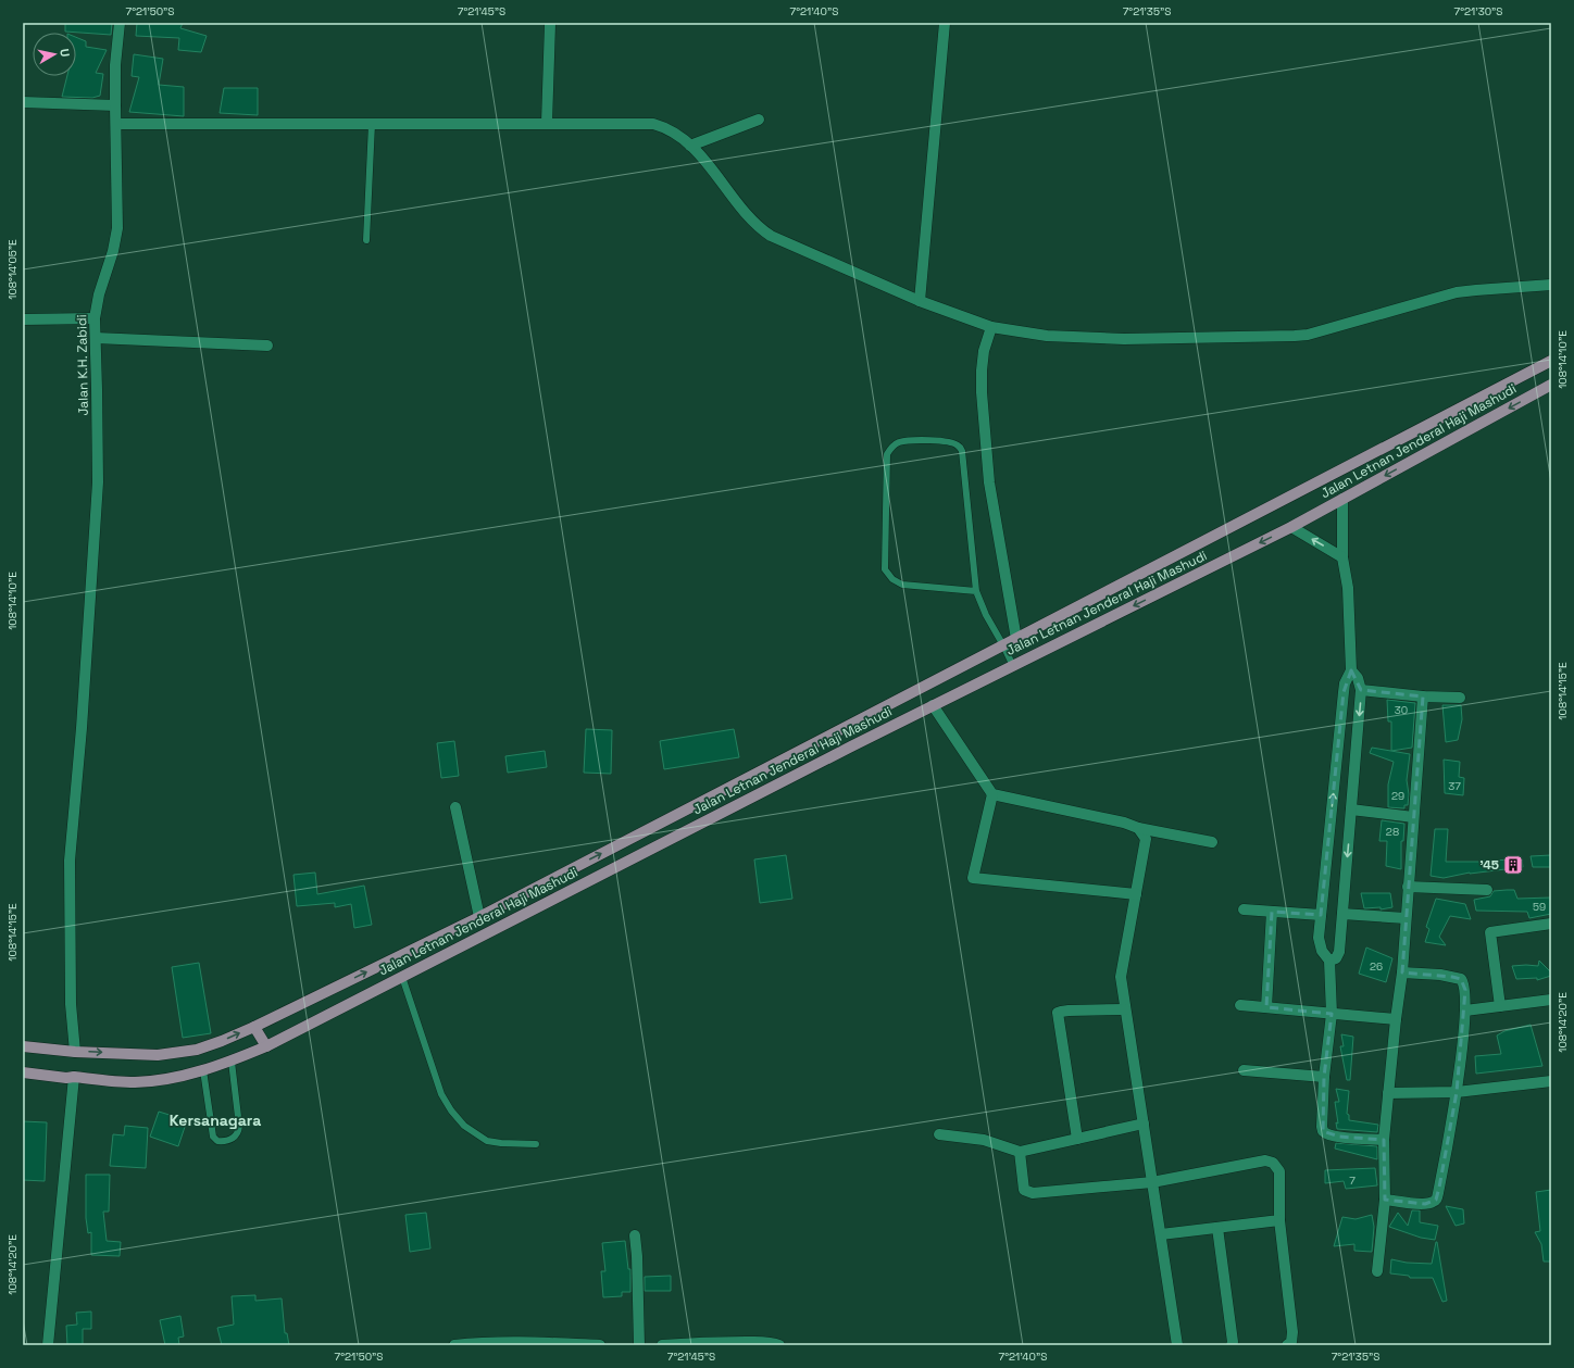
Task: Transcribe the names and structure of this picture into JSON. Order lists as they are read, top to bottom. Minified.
{"streets":{"main road":["Jalan Letnan Jenderal Haji Mashudi"],"street":["Jalan K.H. Zabidi"]},"crossings":[["Jalan K.H. Zabidi","Jalan Letnan Jenderal Haji Mashudi"]],"districts":["Kersanagara"],"places":{"building":["'45"]},"house_numbers":["30","37","29","28","59","26","7"],"north":"right","coordinates":["7°21'50\"S","7°21'45\"S","7°21'40\"S","7°21'35\"S","7°21'30\"S","108°14'05\"E","108°14'10\"E","108°14'15\"E","108°14'20\"E"]}
